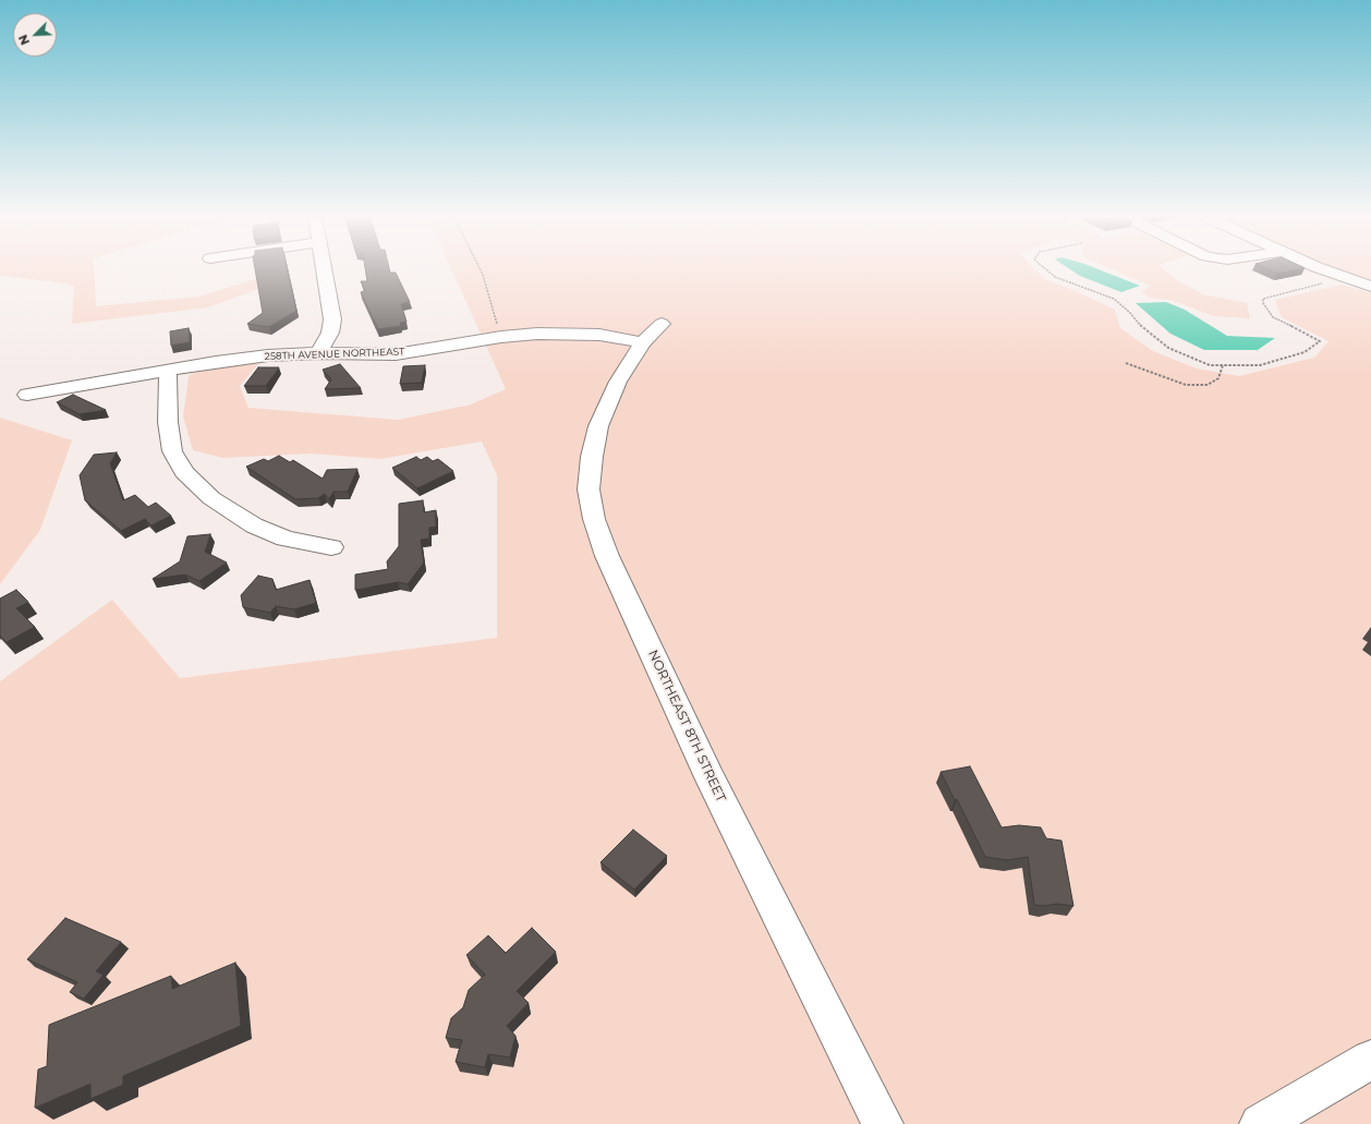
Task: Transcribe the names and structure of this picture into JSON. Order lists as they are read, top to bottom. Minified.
{"streets":{"street":["258TH AVENUE NORTHEAST","NORTHEAST 8TH STREET"]},"crossings":[["258TH AVENUE NORTHEAST","NORTHEAST 8TH STREET"]],"north":"bottom left"}
